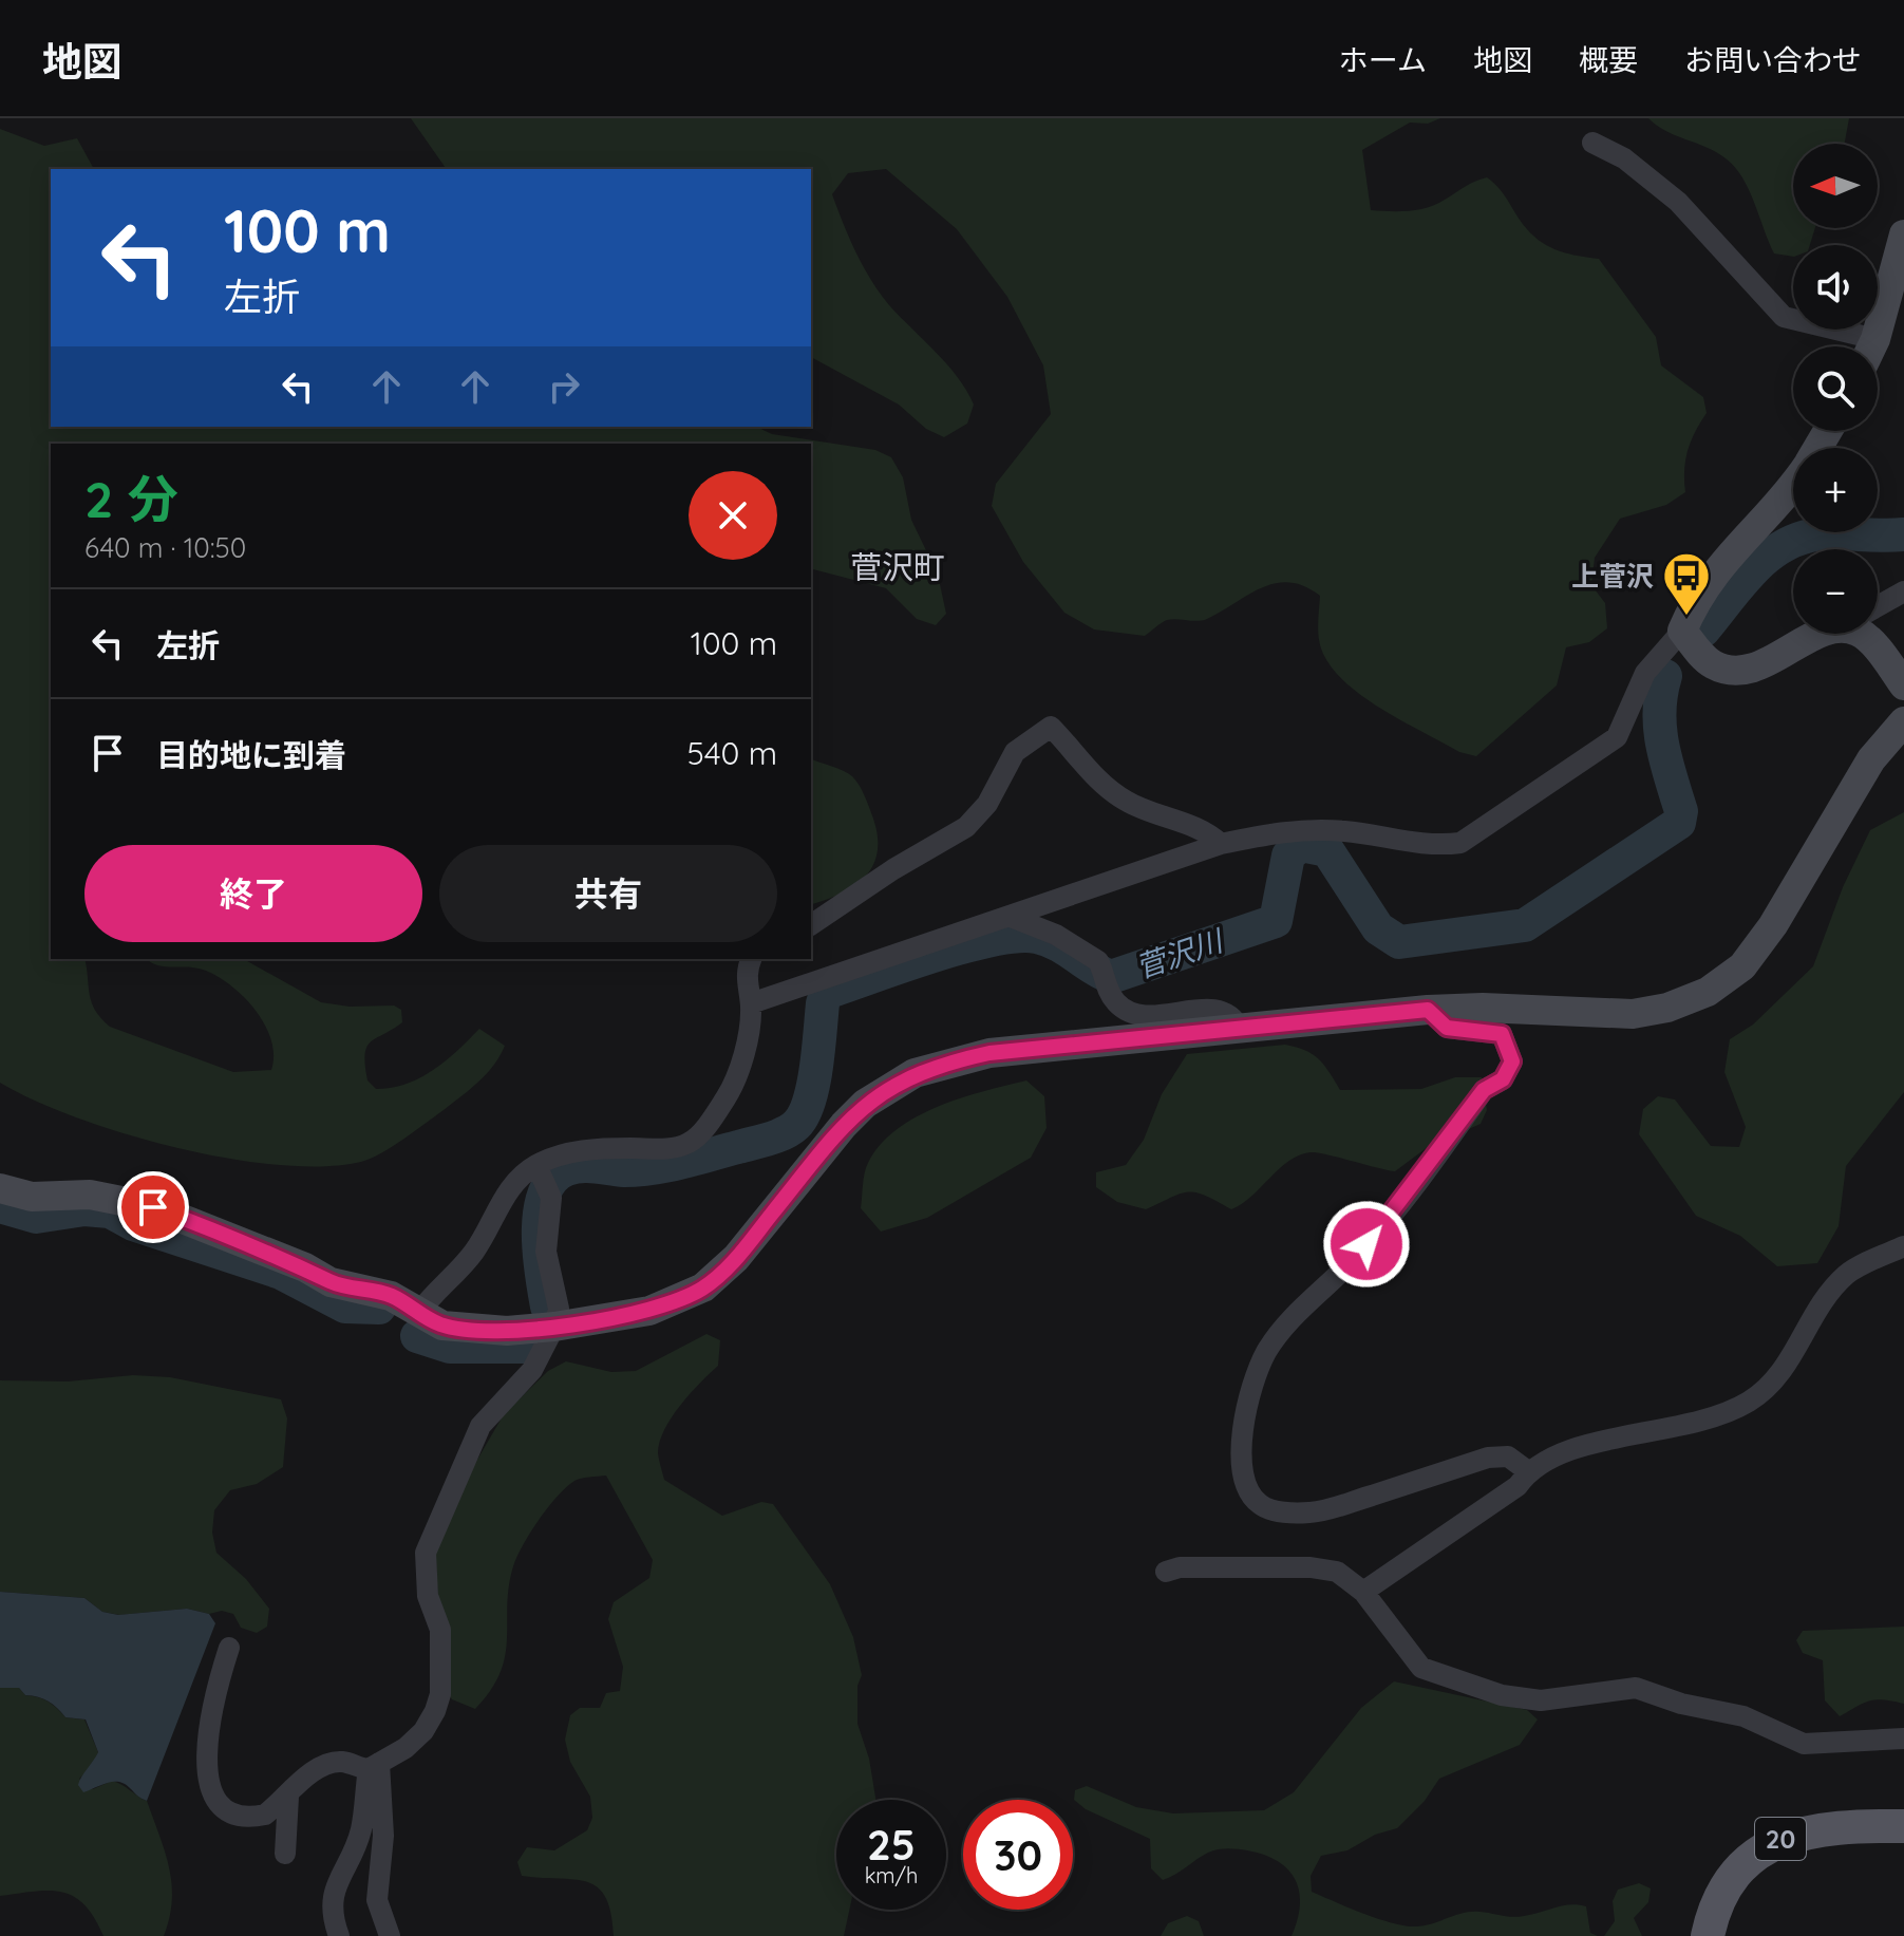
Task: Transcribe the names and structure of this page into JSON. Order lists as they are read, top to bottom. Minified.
{"streets":{"main road":["20"]},"districts":["菅沢町"],"water":["菅沢川"],"places":{"bus stop":["上菅沢"]},"north":"left","page":{"header":"地図","nav":["ホーム","地図","概要","お問い合わせ"],"map_buttons":["+","−"],"turn":["100 m","左折"],"heading":["2 分","640 m · 10:50"],"list":[{"name":"左折","value":"100 m"},{"name":"目的地に到着","value":"540 m"}],"buttons":["終了","共有"],"speed":"25 km/h","limit":"30"}}
